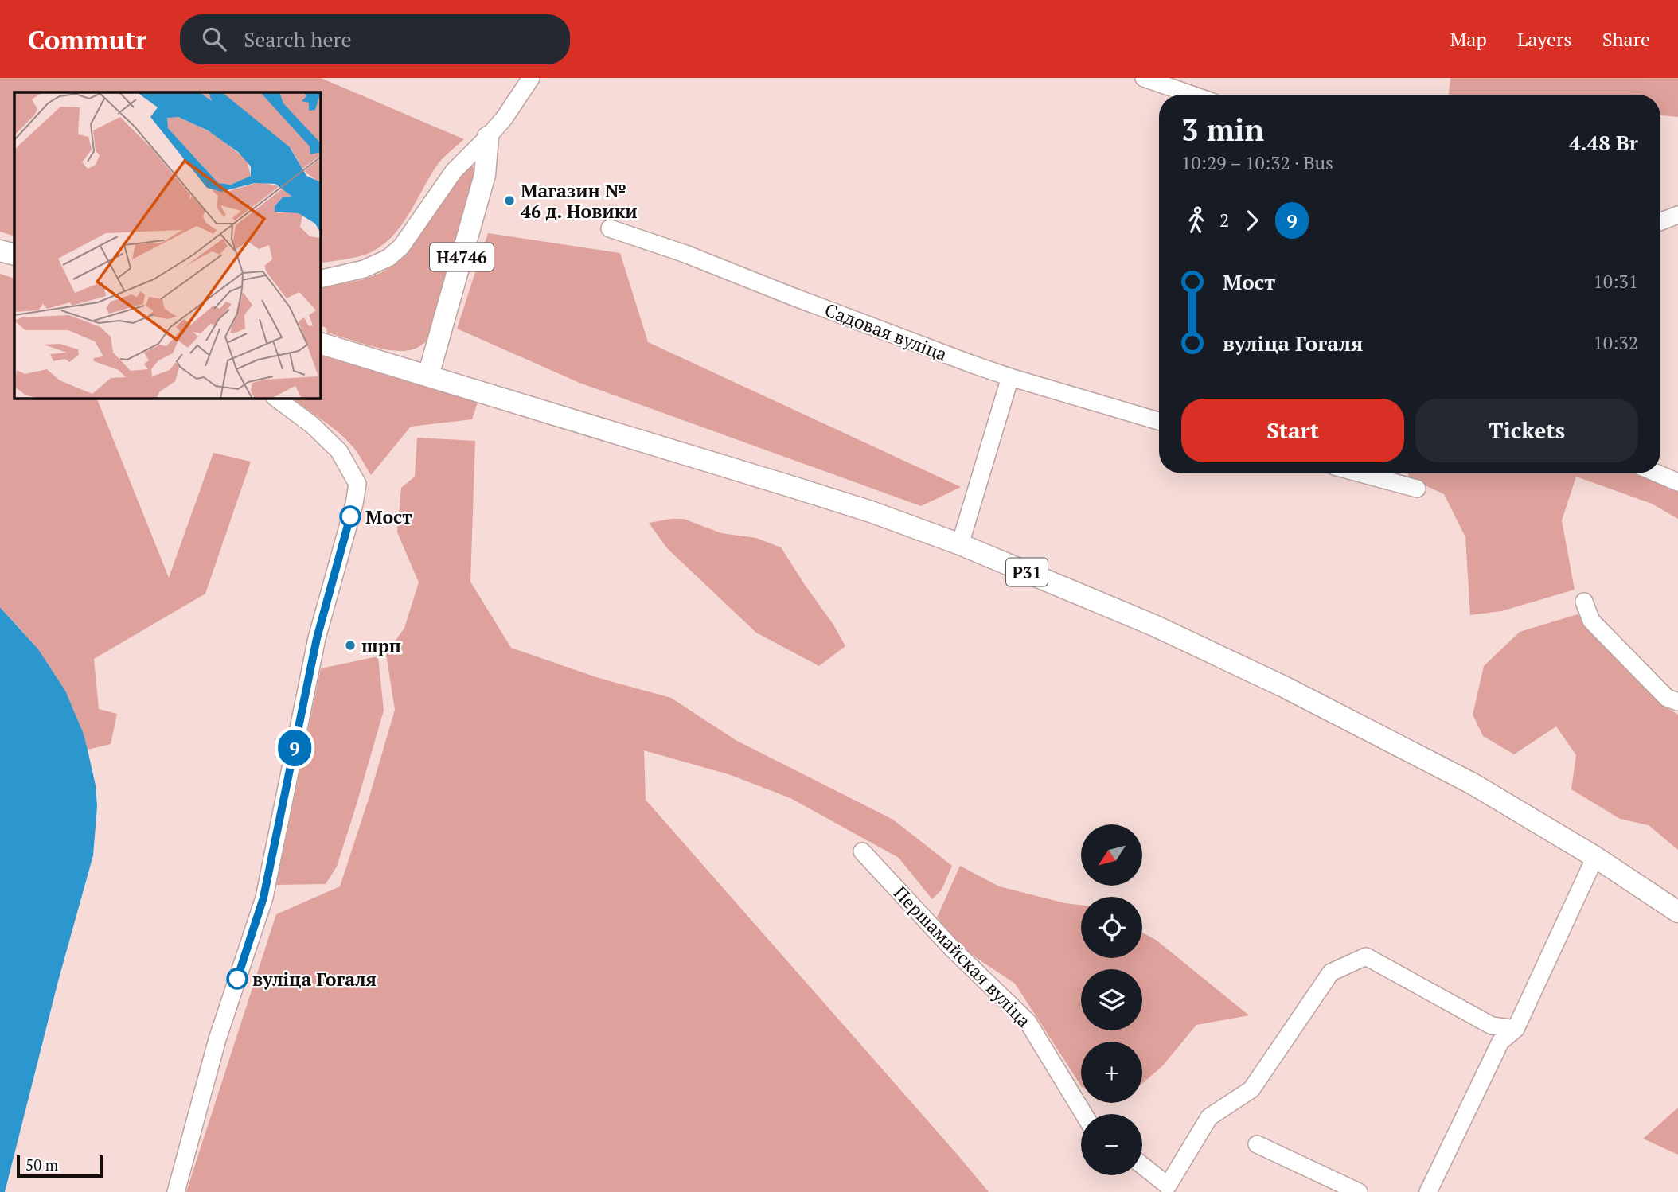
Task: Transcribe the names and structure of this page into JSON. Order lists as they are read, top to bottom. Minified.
{"streets":{"main road":["Н4746","Р31"],"street":["Садовая вуліца","Першамайская вуліца"]},"crossings":[["Н4746","Р31"]],"places":["Магазин № 46 д. Новики","Мост","шрп","вуліца Гогаля"],"lines":["bus line 9"],"scale_bar":"50 m","north":"bottom left","page":{"header":"Commutr","search":"Search here","nav":["Map","Layers","Share"],"on_map":"9","heading":["3 min","10:29 – 10:32 · Bus","4.48 Br"],"legs":["2","9"],"list":[{"name":"Мост","value":"10:31"},{"name":"вуліца Гогаля","value":"10:32"}],"buttons":["Start","Tickets"],"map_buttons":["+","−"],"scale":"50 m"}}
